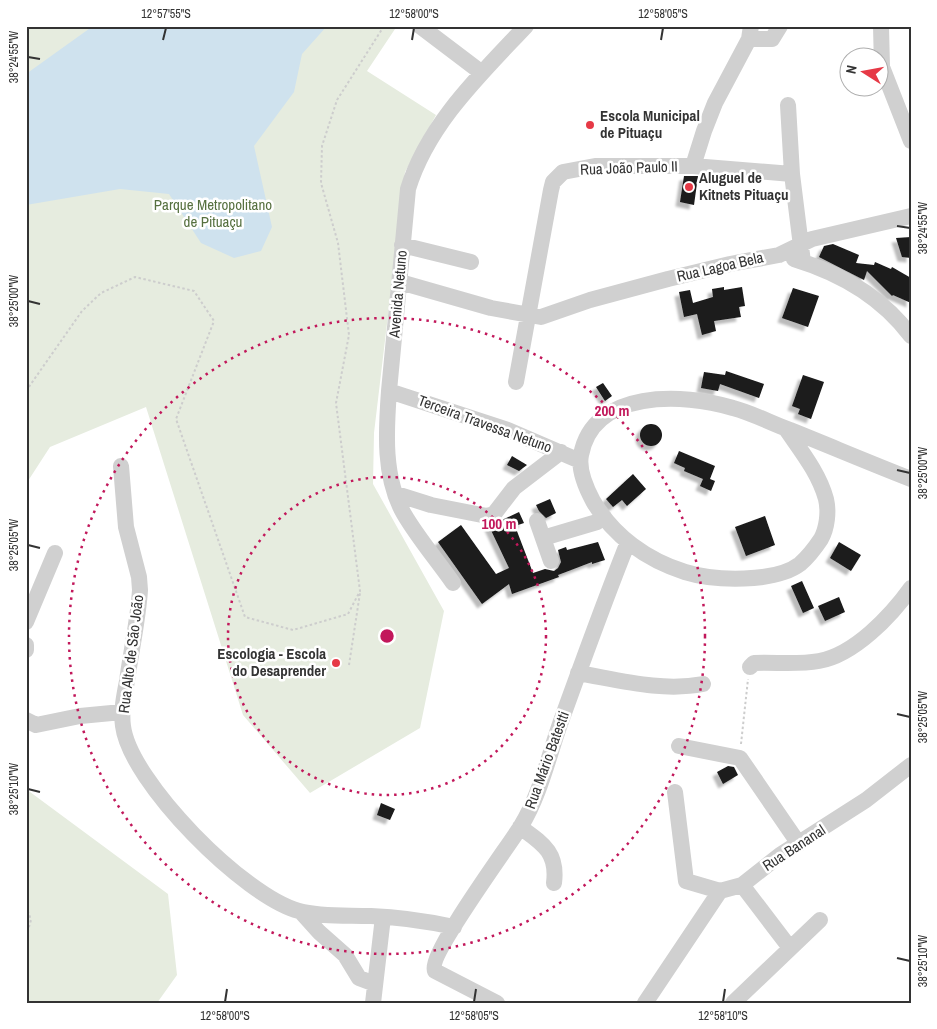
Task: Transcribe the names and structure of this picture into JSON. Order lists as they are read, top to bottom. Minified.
{"streets":{"street":["Rua João Paulo II","Rua Lagoa Bela","Avenida Netuno","Terceira Travessa Netuno","Rua Alto de São João","Rua Mário Batestti","Rua Bananal"]},"crossings":[["Rua João Paulo II","Rua Lagoa Bela"],["Rua Lagoa Bela","Avenida Netuno"],["Avenida Netuno","Terceira Travessa Netuno"],["Rua Alto de São João","Rua Mário Batestti"]],"parks":["Parque Metropolitano de Pituaçu"],"places":["Escola Municipal de Pituaçu","Aluguel de Kitnets Pituaçu","Escologia - Escola do Desaprender"],"north":"left","coordinates":["12°57'55\"S","12°58'00\"S","12°58'05\"S","38°24'55\"W","38°25'00\"W","38°25'05\"W","38°25'10\"W","12°58'10\"S"],"rings":["200 m","100 m"]}
